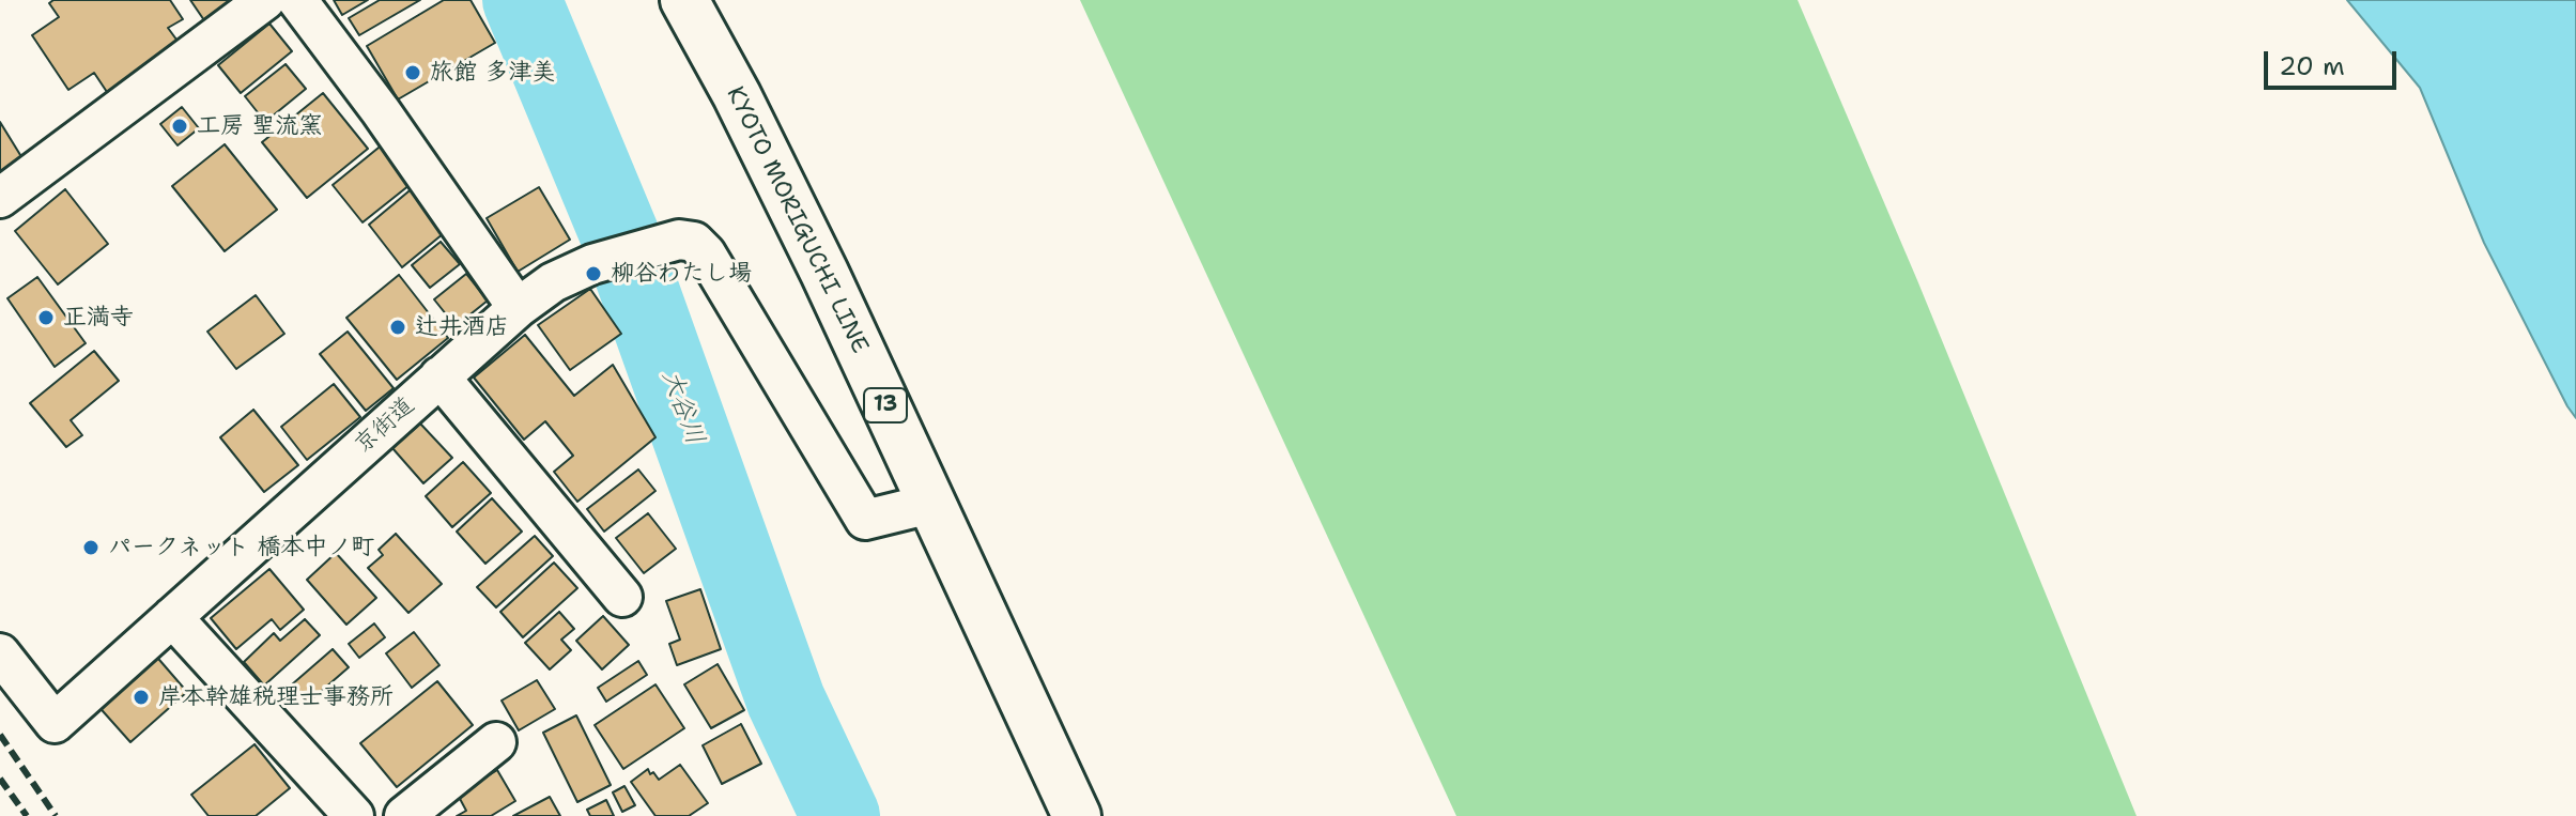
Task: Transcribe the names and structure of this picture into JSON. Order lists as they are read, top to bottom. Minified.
{"streets":{"main road":["KYOTO MORIGUCHI LINE","13"],"street":["京街道"]},"crossings":[["KYOTO MORIGUCHI LINE","京街道"]],"water":["大谷川"],"places":["旅館 多津美","工房 聖流窯","柳谷わたし場","正満寺","辻井酒店","パークネット 橋本中ノ町","岸本幹雄税理士事務所"],"scale_bar":"20 m"}
